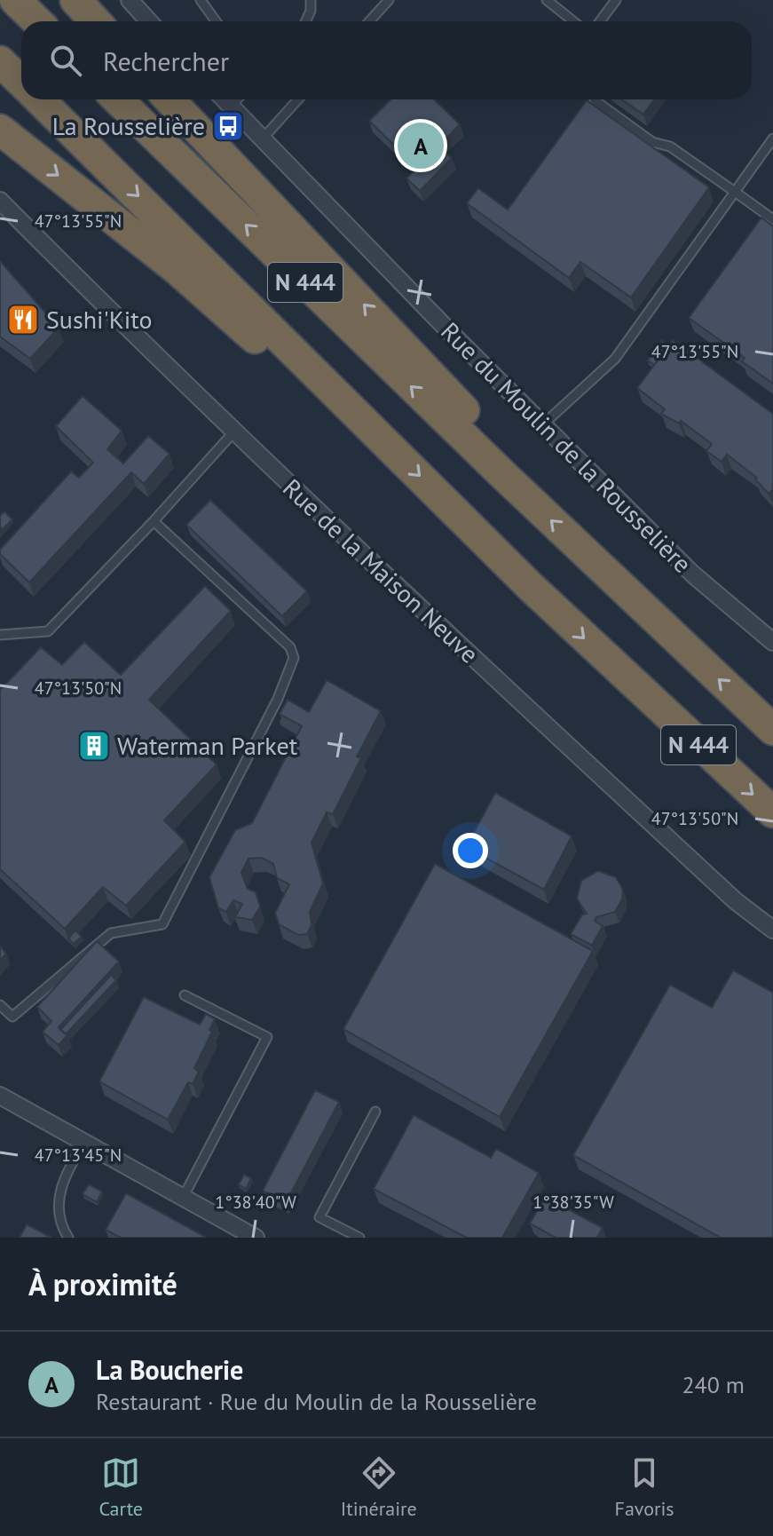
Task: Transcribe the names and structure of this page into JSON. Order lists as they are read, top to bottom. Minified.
{"streets":{"highway":["N 444"],"street":["Rue du Moulin de la Rousselière","Rue de la Maison Neuve"]},"places":{"bus stop":["La Rousselière"],"restaurant":["Sushi'Kito"],"building":["Waterman Parket"]},"page":{"search":"Rechercher","pins":"A","heading":"À proximité","list":[{"mark":"A","name":"La Boucherie","note":"Restaurant · Rue du Moulin de la Rousselière","value":"240 m"}],"nav":["Carte","Itinéraire","Favoris"]},"coordinates":["47°13'55\"N","47°13'50\"N","47°13'45\"N","1°38'40\"W","1°38'35\"W"]}
